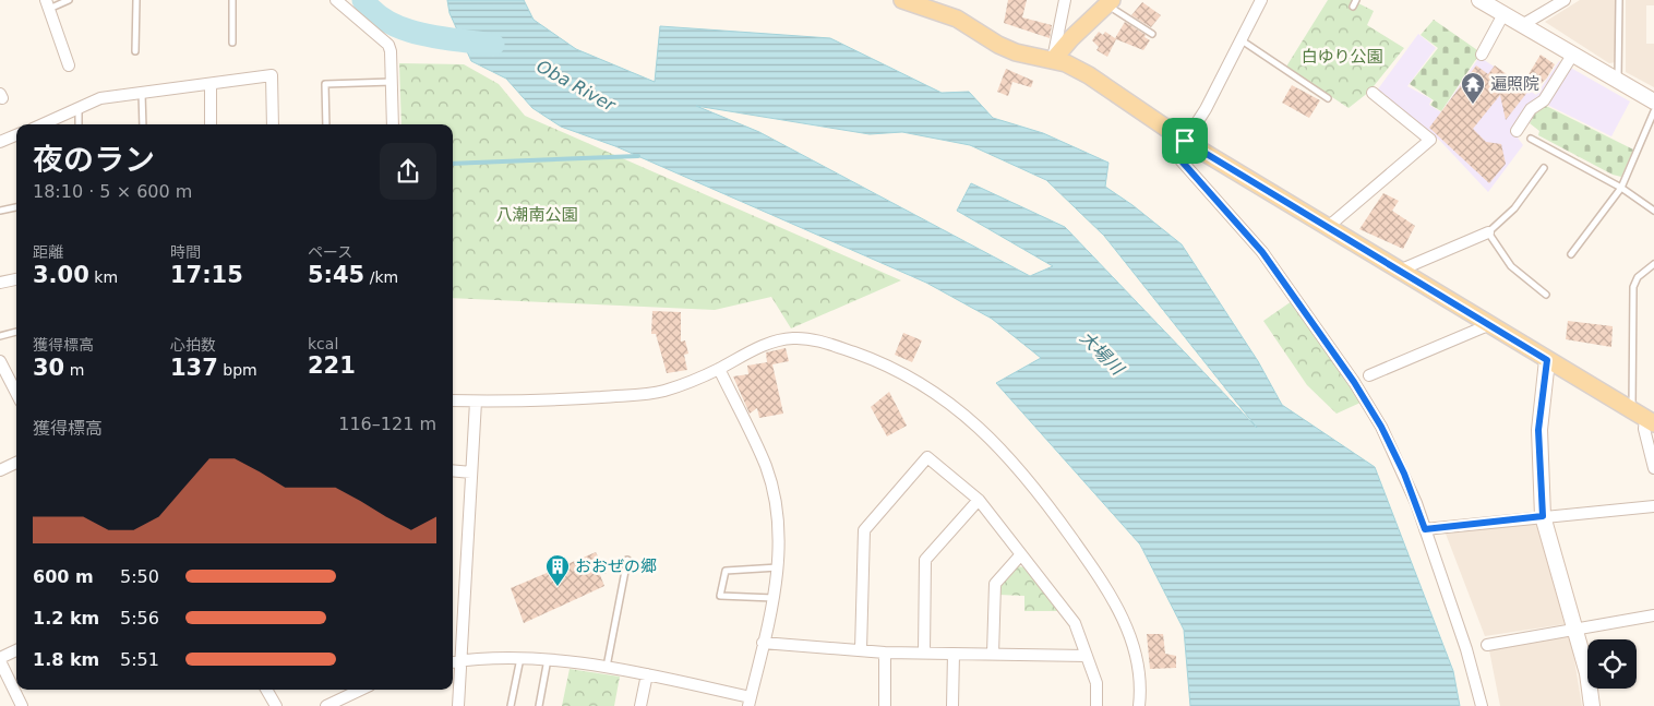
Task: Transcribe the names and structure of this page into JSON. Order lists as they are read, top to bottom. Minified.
{"water":["Oba River","大場川"],"parks":["白ゆり公園","八潮南公園"],"places":{"temple":["遍照院"],"building":["おおぜの郷"]},"page":{"heading":["夜のラン","18:10 · 5 × 600 m"],"stats":[["距離","3.00 km"],["時間","17:15"],["ペース","5:45 /km"],["獲得標高","30 m"],["心拍数","137 bpm"],["kcal","221"]],"chart":["獲得標高","116–121 m"],"list":[{"name":"600 m","note":"5:50"},{"name":"1.2 km","note":"5:56"},{"name":"1.8 km","note":"5:51"}]}}
